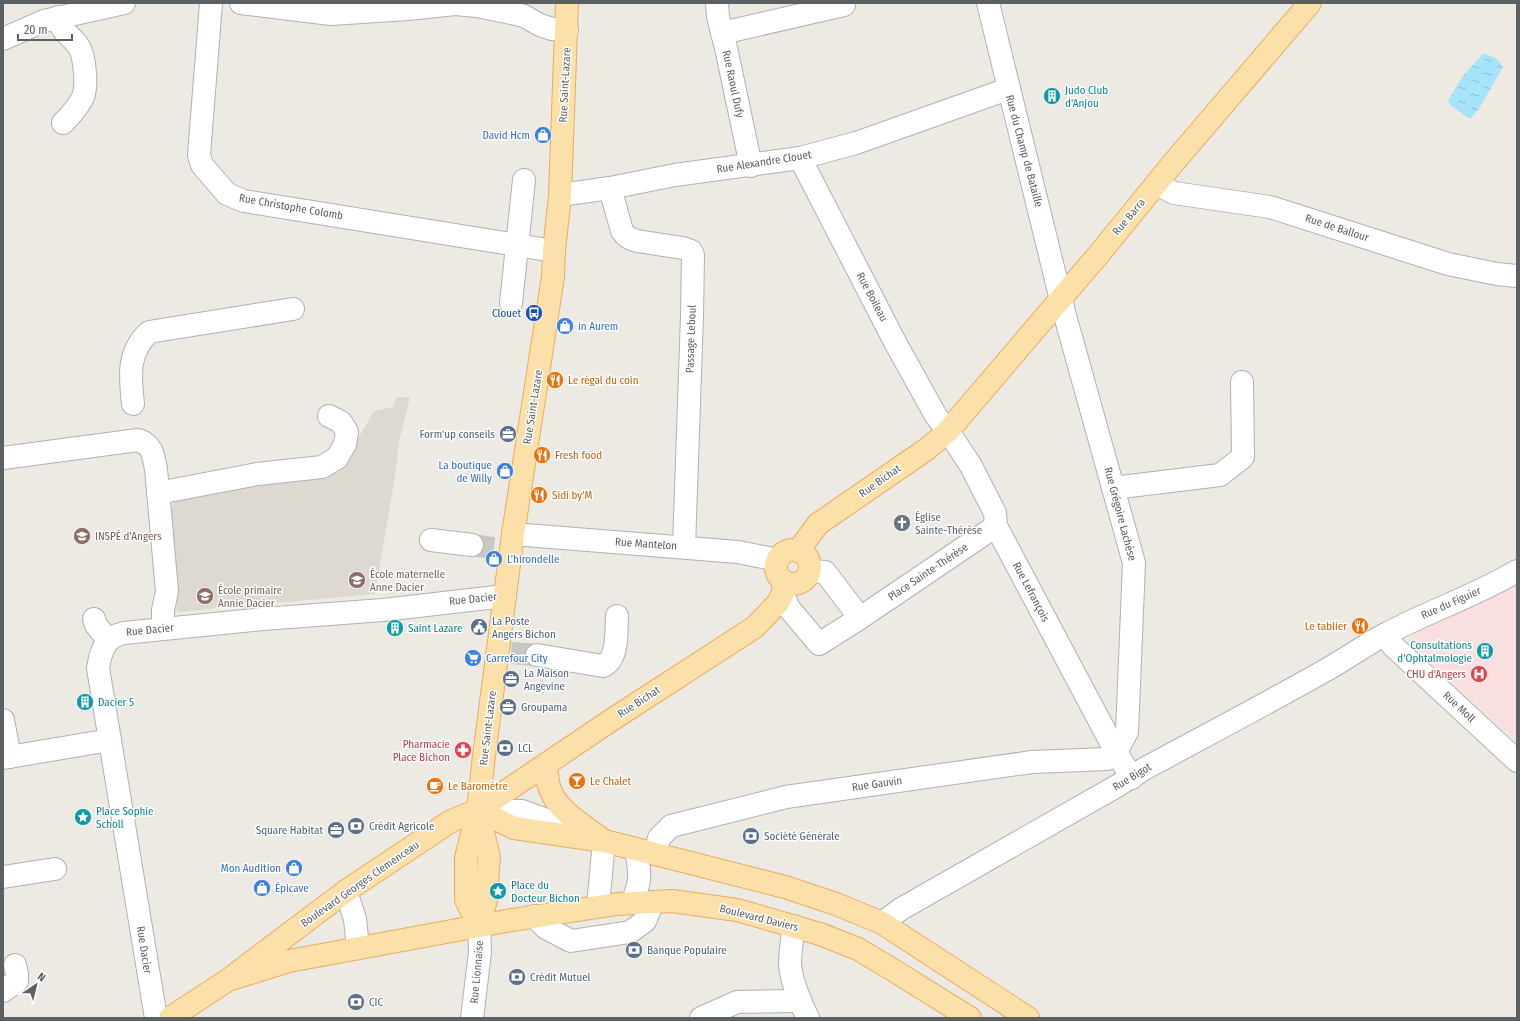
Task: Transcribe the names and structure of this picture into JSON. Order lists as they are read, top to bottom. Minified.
{"streets":{"main road":["Rue Saint-Lazare","Rue Barra","Rue Bichat","Boulevard Georges Clemenceau","Boulevard Daviers"],"street":["Rue Raoul Dufy","Rue du Champ de Bataille","Rue Alexandre Clouet","Rue Christophe Colomb","Rue de Ballour","Rue Boileau","Passage Leboul","Rue Grégoire Lachèse","Rue Mantelon","Place Sainte-Thérèse","Rue Lefrançois","Rue Dacier","Rue du Figuier","Rue Moll","Rue Bigot","Rue Gauvin","Rue Lionnaise"]},"crossings":[["Rue Raoul Dufy","Rue Alexandre Clouet"],["Rue Saint-Lazare","Rue Alexandre Clouet"],["Rue Saint-Lazare","Rue Christophe Colomb"],["Rue Saint-Lazare","Rue Bichat"],["Rue Saint-Lazare","Rue Mantelon"],["Rue Saint-Lazare","Rue Dacier"],["Rue Saint-Lazare","Boulevard Georges Clemenceau"],["Rue Saint-Lazare","Boulevard Daviers"],["Rue Saint-Lazare","Rue Lionnaise"],["Rue du Champ de Bataille","Rue Alexandre Clouet"],["Rue du Champ de Bataille","Rue Barra"],["Rue du Champ de Bataille","Rue Grégoire Lachèse"],["Rue Alexandre Clouet","Rue Boileau"],["Rue Alexandre Clouet","Passage Leboul"],["Rue Barra","Rue de Ballour"],["Rue Barra","Rue Boileau"],["Rue Barra","Rue Bichat"],["Rue Barra","Rue Grégoire Lachèse"],["Rue Barra","Rue Lefrançois"],["Rue Boileau","Rue Bichat"],["Rue Boileau","Rue Lefrançois"],["Passage Leboul","Rue Mantelon"],["Rue Bichat","Rue Mantelon"],["Rue Bichat","Place Sainte-Thérèse"],["Rue Bichat","Rue Lefrançois"],["Rue Bichat","Boulevard Georges Clemenceau"],["Rue Grégoire Lachèse","Rue Lefrançois"],["Rue Grégoire Lachèse","Rue Gauvin"],["Rue Mantelon","Place Sainte-Thérèse"],["Place Sainte-Thérèse","Rue Lefrançois"],["Rue Lefrançois","Rue Gauvin"],["Rue du Figuier","Rue Moll"],["Rue du Figuier","Rue Bigot"],["Rue Moll","Rue Bigot"],["Boulevard Georges Clemenceau","Boulevard Daviers"],["Boulevard Georges Clemenceau","Rue Lionnaise"],["Boulevard Daviers","Rue Lionnaise"]],"places":{"building":["Judo Club d'Anjou","Saint Lazare","Consultations d'Ophtalmologie","Dacier 5"],"shop":["David Hcm","in Aurem","La boutique de Willy","L’hirondelle","Mon Audition","Épicave"],"bus stop":["Clouet"],"restaurant":["Le régal du coin","Fresh food","Sidi by'M","Le tablier"],"office":["Form'up conseils","La Maison Angevine","Groupama","Square Habitat"],"church":["Église Sainte-Thérèse"],"school or university":["INSPÉ d'Angers","École maternelle Anne Dacier","École primaire Annie Dacier"],"public building":["La Poste Angers Bichon"],"supermarket":["Carrefour City"],"hospital":["CHU d'Angers"],"bank":["LCL","Crédit Agricole","Société Générale","Banque Populaire","Crédit Mutuel","CIC"],"pharmacy":["Pharmacie Place Bichon"],"bar":["Le Chalet"],"cafe":["Le Baromètre"],"place":["Place Sophie Scholl","Place du Docteur Bichon"]},"scale_bar":"20 m","north":"top right"}
